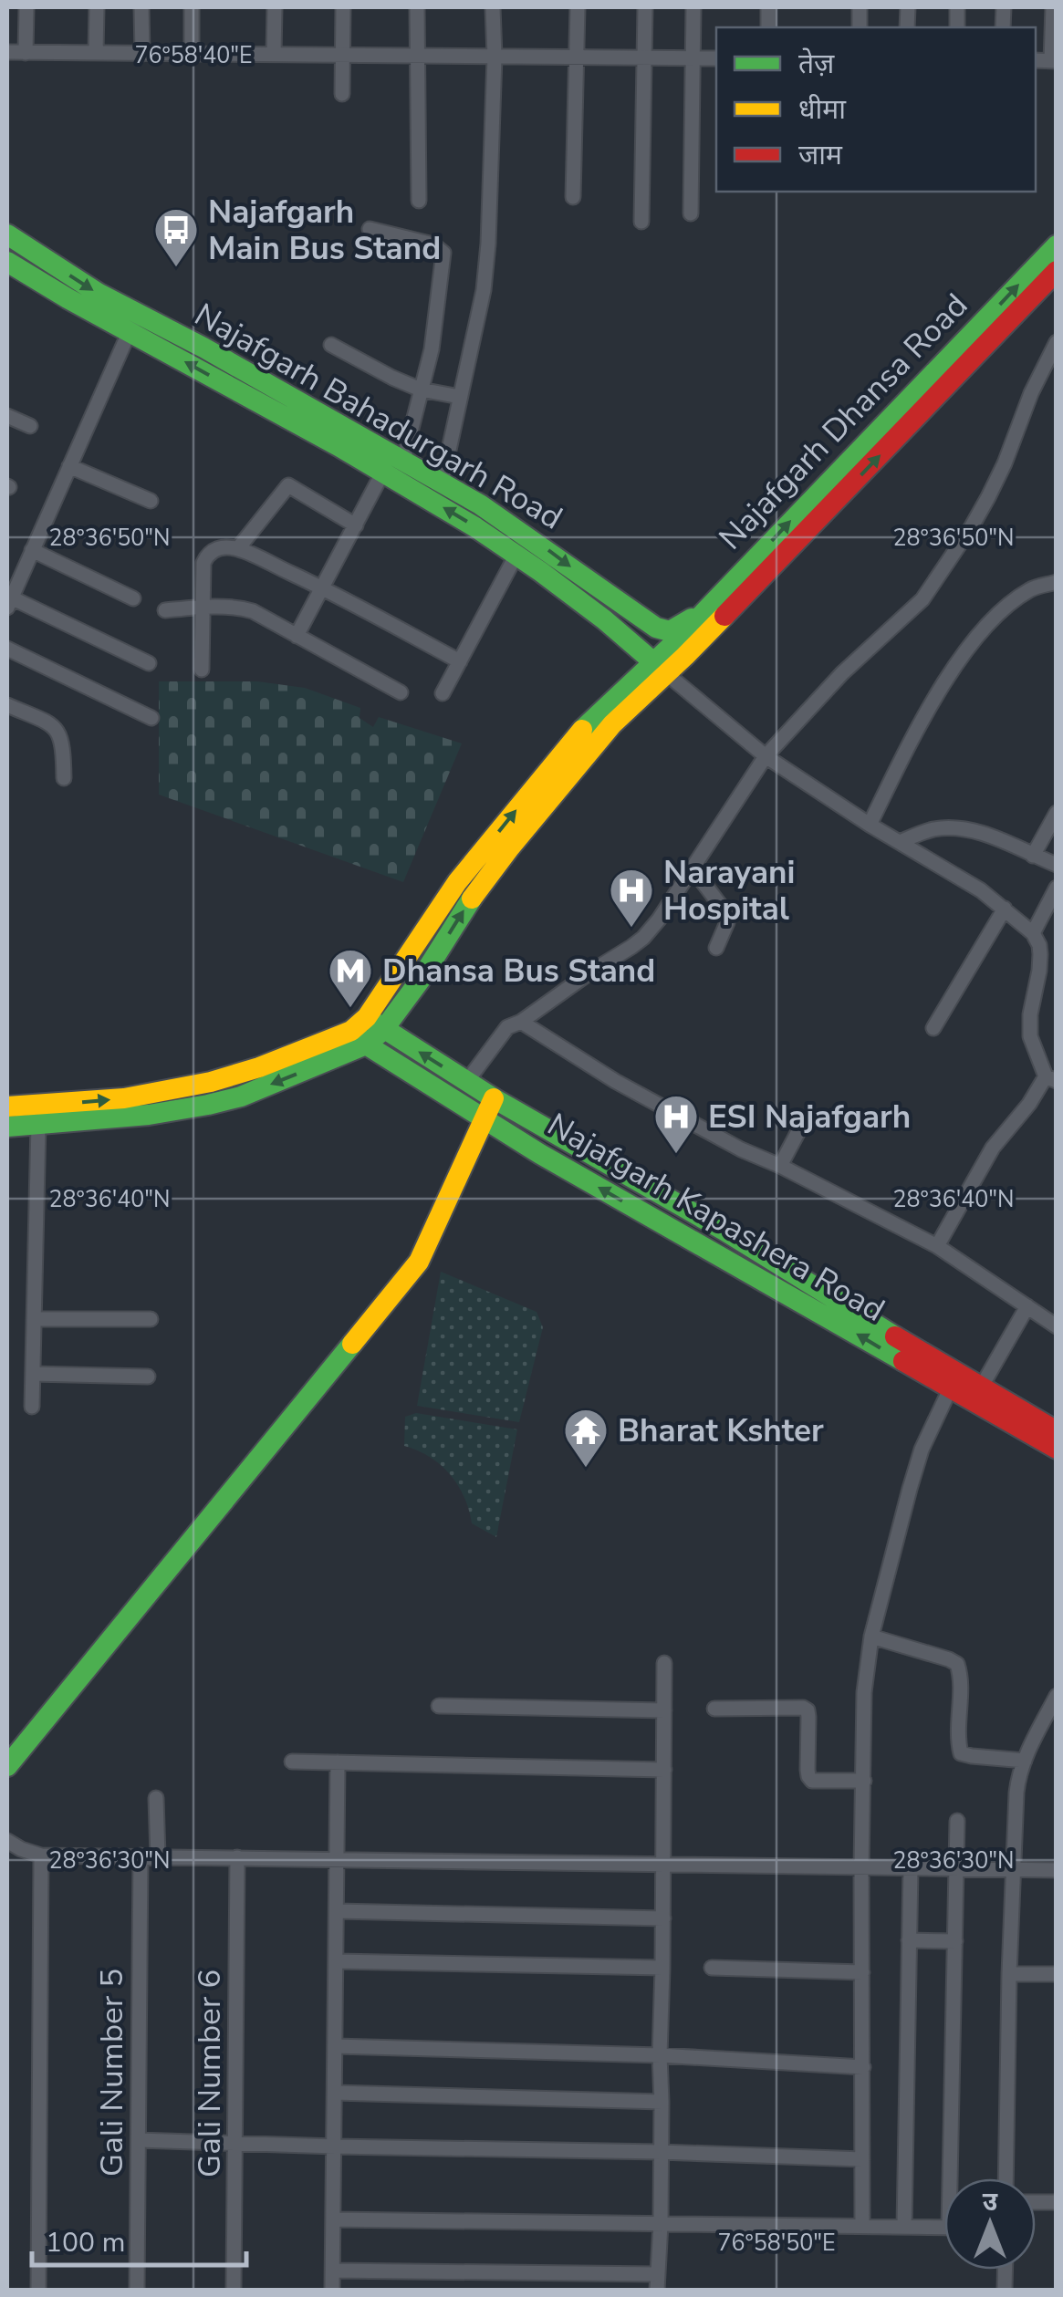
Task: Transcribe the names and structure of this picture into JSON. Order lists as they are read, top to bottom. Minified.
{"streets":{"main road":["Najafgarh Bahadurgarh Road","Najafgarh Dhansa Road","Najafgarh Kapashera Road"],"street":["Gali Number 5","Gali Number 6"]},"crossings":[["Najafgarh Bahadurgarh Road","Najafgarh Dhansa Road"]],"one_way":["Najafgarh Dhansa Road"],"places":{"bus stop":["Najafgarh Main Bus Stand"],"hospital":["Narayani Hospital","ESI Najafgarh"],"metro station":["Dhansa Bus Stand"],"temple":["Bharat Kshter"]},"legend":["तेज़","धीमा","जाम"],"scale_bar":"100 m","north":"top","coordinates":["76°58'40\"E","28°36'50\"N","28°36'40\"N","28°36'30\"N","76°58'50\"E"]}
